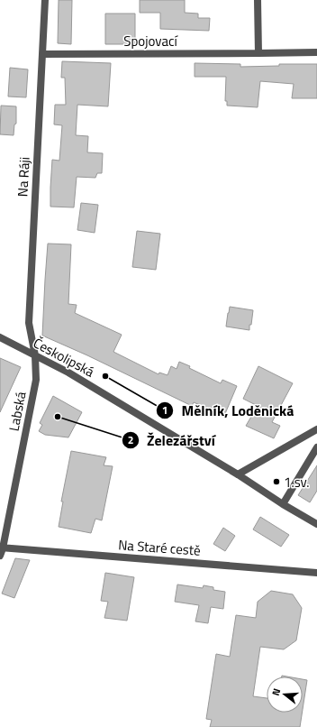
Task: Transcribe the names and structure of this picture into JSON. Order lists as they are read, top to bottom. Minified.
{"streets":{"street":["Spojovací","Na Ráji","Českolipská","Labská","Na Staré cestě"]},"crossings":[["Spojovací","Na Ráji"],["Na Ráji","Českolipská"],["Na Ráji","Labská"],["Českolipská","Labská"],["Labská","Na Staré cestě"]],"places":["Mělník, Loděnická","Železářství","1.sv."],"north":"left"}
